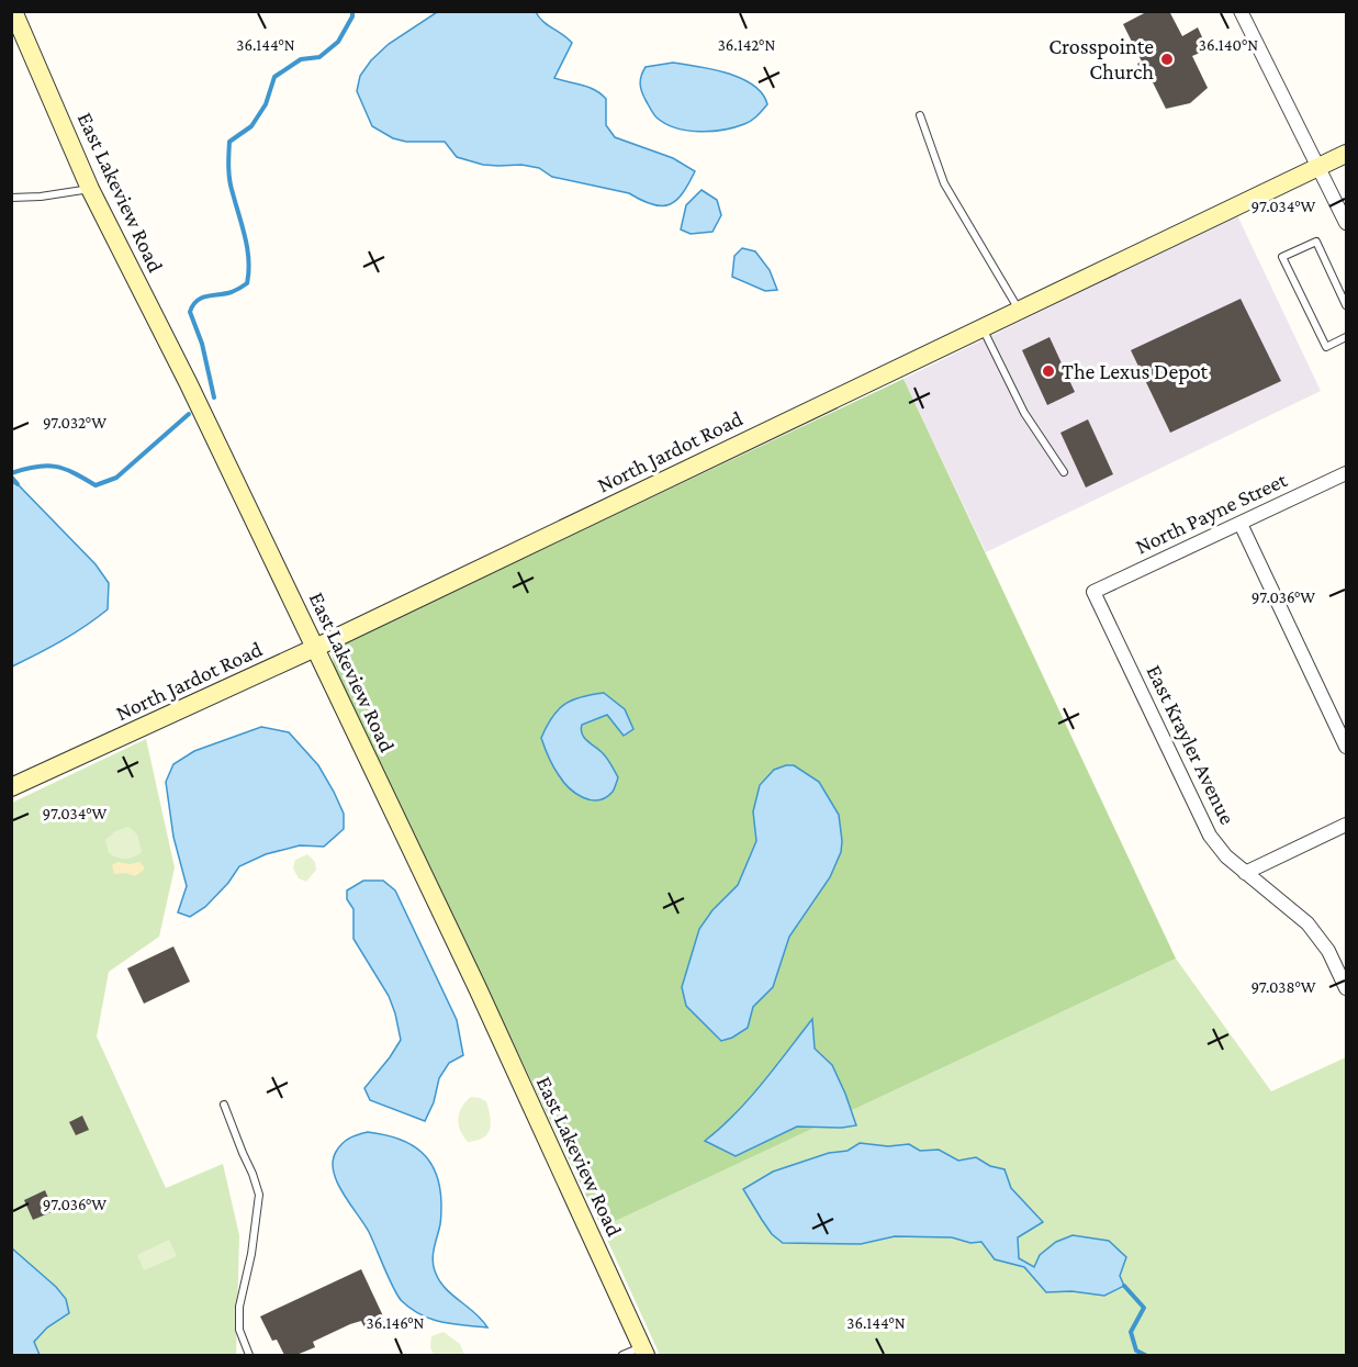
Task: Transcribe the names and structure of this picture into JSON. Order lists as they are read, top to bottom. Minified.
{"streets":{"street":["East Lakeview Road","North Jardot Road","North Payne Street","East Krayler Avenue"]},"crossings":[["East Lakeview Road","North Jardot Road"],["North Payne Street","East Krayler Avenue"]],"places":["Crosspointe Church","The Lexus Depot"],"coordinates":["36.142°N","36.140°N","36.144°N","97.034°W","97.032°W","97.036°W","97.038°W","36.146°N"]}
